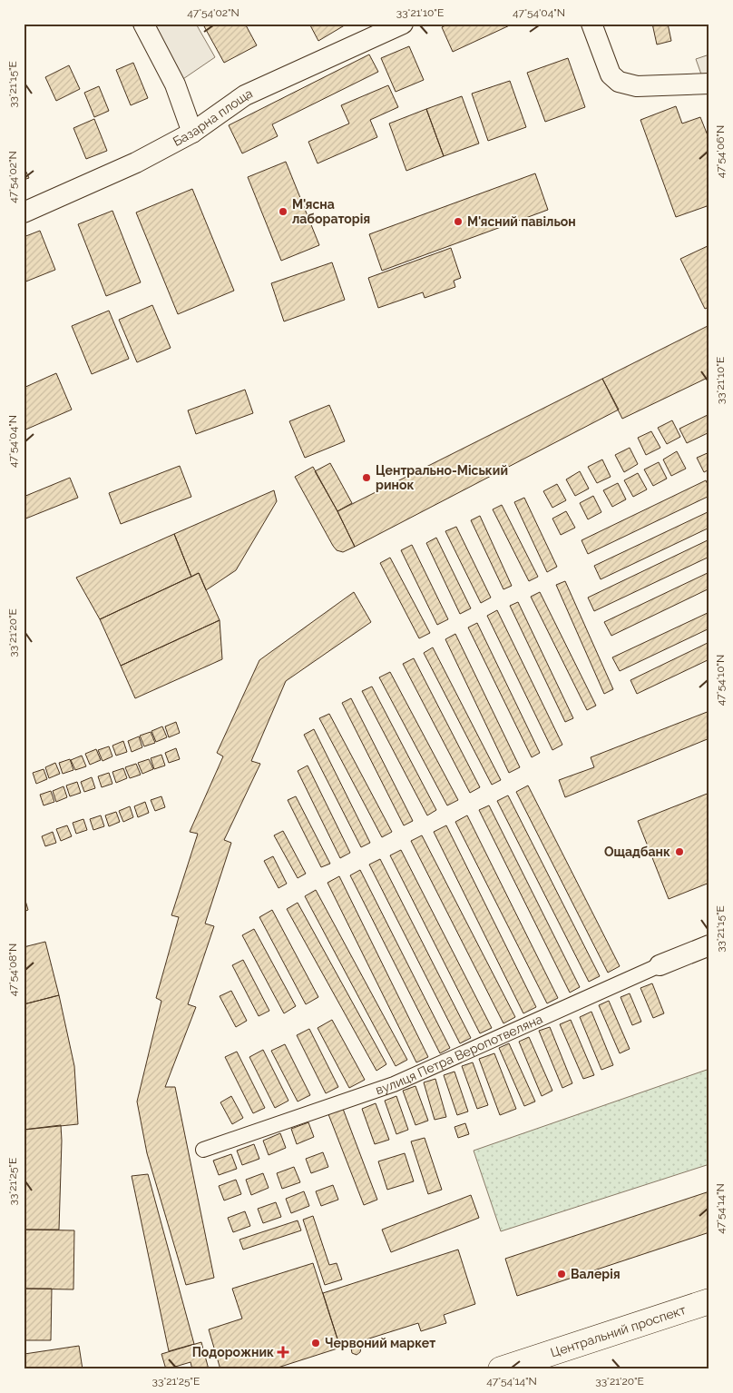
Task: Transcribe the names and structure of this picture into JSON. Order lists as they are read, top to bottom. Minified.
{"streets":{"main road":["Центральний проспект"],"street":["Базарна площа","вулиця Петра Веропотвеляна"]},"places":{"other":["М'ясна лабораторія","М'ясний павільон","Центрально-Міський ринок","Ощадбанк","Валерія","Червоний маркет"],"health":["Подорожник"]},"coordinates":["47°54'02\"N","33°21'10\"E","47°54'04\"N","33°21'15\"E","47°54'06\"N","33°21'20\"E","47°54'10\"N","47°54'08\"N","33°21'25\"E","47°54'14\"N"]}
